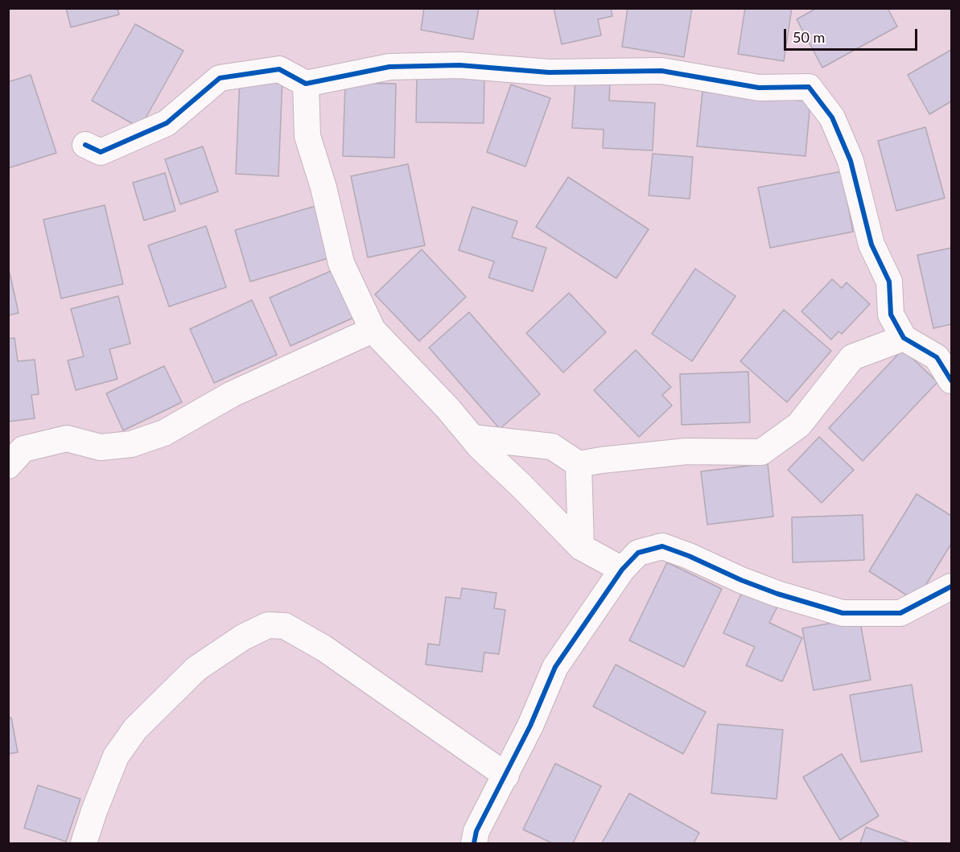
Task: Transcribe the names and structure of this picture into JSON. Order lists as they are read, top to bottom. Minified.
{"scale_bar":"50 m"}
